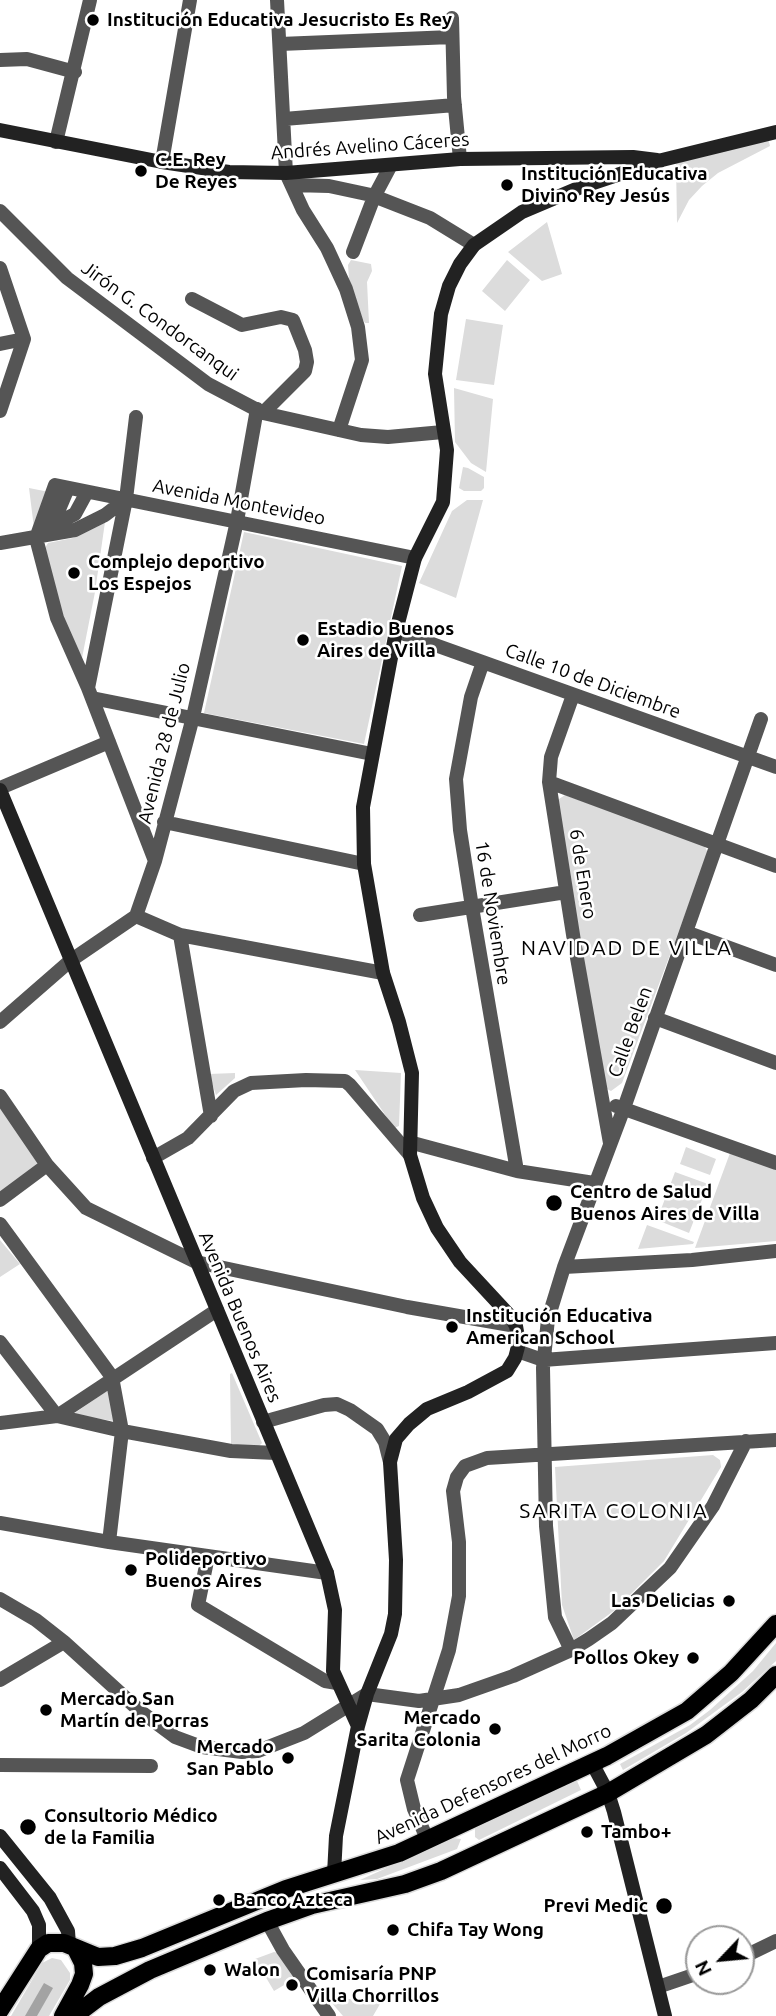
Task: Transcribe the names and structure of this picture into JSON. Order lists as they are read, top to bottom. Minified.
{"streets":{"main road":["Avenida Defensores del Morro"],"street":["Andrés Avelino Cáceres","Jirón G. Condorcanqui","Avenida Montevideo","Calle 10 de Diciembre","Avenida 28 de Julio","6 de Enero","16 de Noviembre","Calle Belen","Avenida Buenos Aires"]},"crossings":[["Jirón G. Condorcanqui","Avenida 28 de Julio"],["Avenida Montevideo","Avenida 28 de Julio"],["Calle 10 de Diciembre","6 de Enero"],["Calle 10 de Diciembre","16 de Noviembre"],["Calle 10 de Diciembre","Calle Belen"],["6 de Enero","Calle Belen"]],"districts":["NAVIDAD DE VILLA","SARITA COLONIA"],"places":["Institución Educativa Jesucristo Es Rey","C.E. Rey De Reyes","Institución Educativa Divino Rey Jesús","Complejo deportivo Los Espejos","Estadio Buenos Aires de Villa","Centro de Salud Buenos Aires de Villa","Institución Educativa American School","Polideportivo Buenos Aires","Las Delicias","Pollos Okey","Mercado San Martín de Porras","Mercado Sarita Colonia","Mercado San Pablo","Consultorio Médico de la Familia","Tambo+","Banco Azteca","Previ Medic","Chifa Tay Wong","Walon","Comisaría PNP Villa Chorrillos"],"north":"bottom left"}
